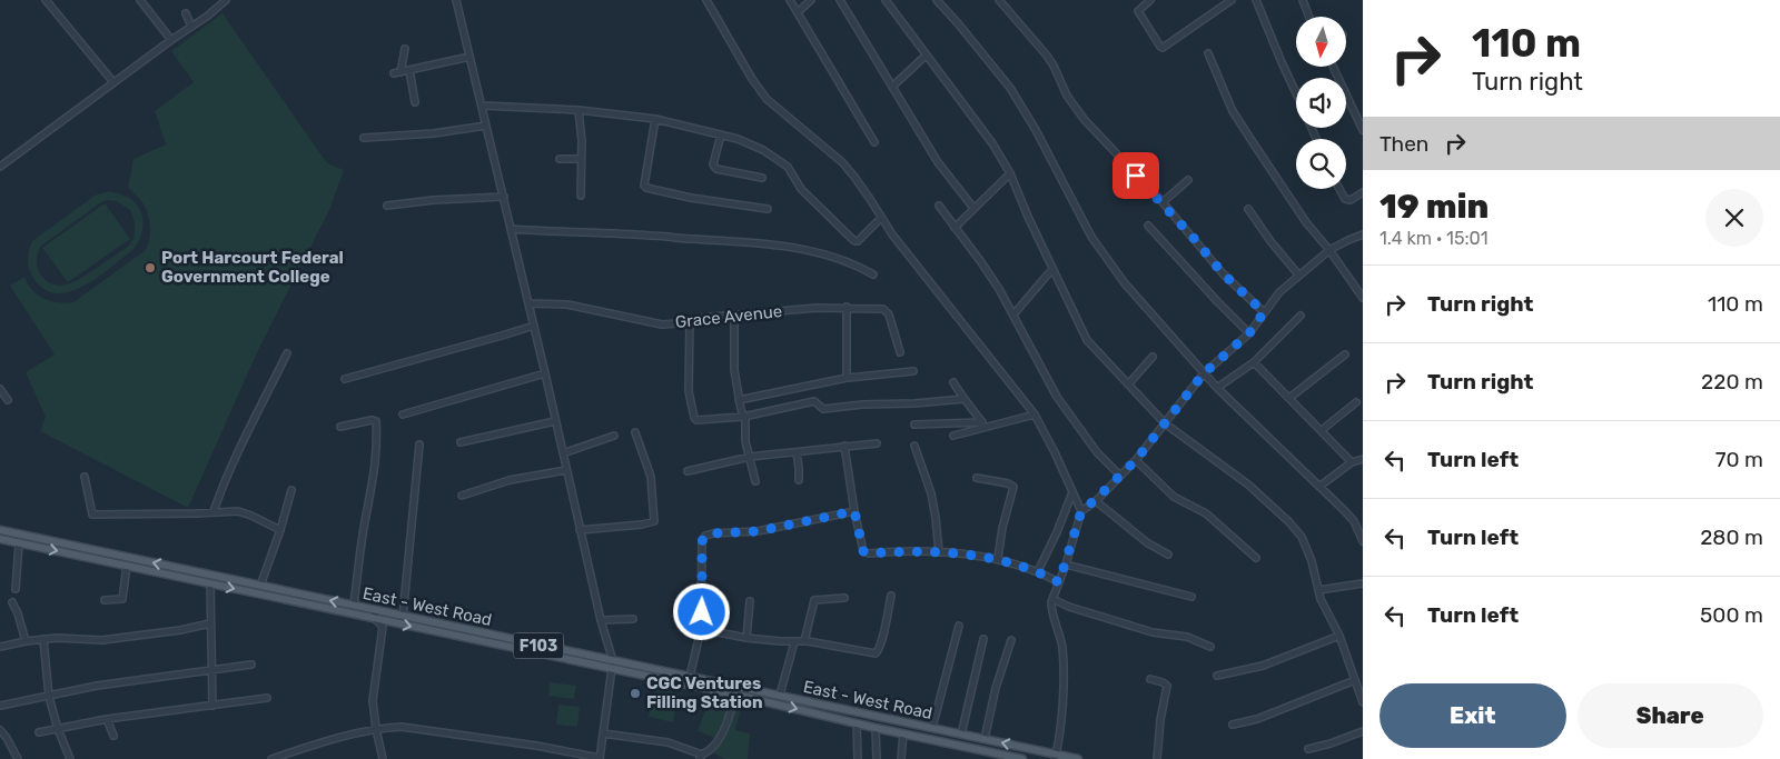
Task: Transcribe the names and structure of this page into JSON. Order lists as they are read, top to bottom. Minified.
{"streets":{"main road":["East - West Road","F103"],"street":["Grace Avenue"]},"places":["Port Harcourt Federal Government College","CGC Ventures Filling Station"],"north":"bottom","page":{"turn":["110 m","Turn right"],"then":"Then","heading":["19 min","1.4 km · 15:01"],"list":[{"name":"Turn right","value":"110 m"},{"name":"Turn right","value":"220 m"},{"name":"Turn left","value":"70 m"},{"name":"Turn left","value":"280 m"},{"name":"Turn left","value":"500 m"}],"buttons":["Exit","Share"]}}
